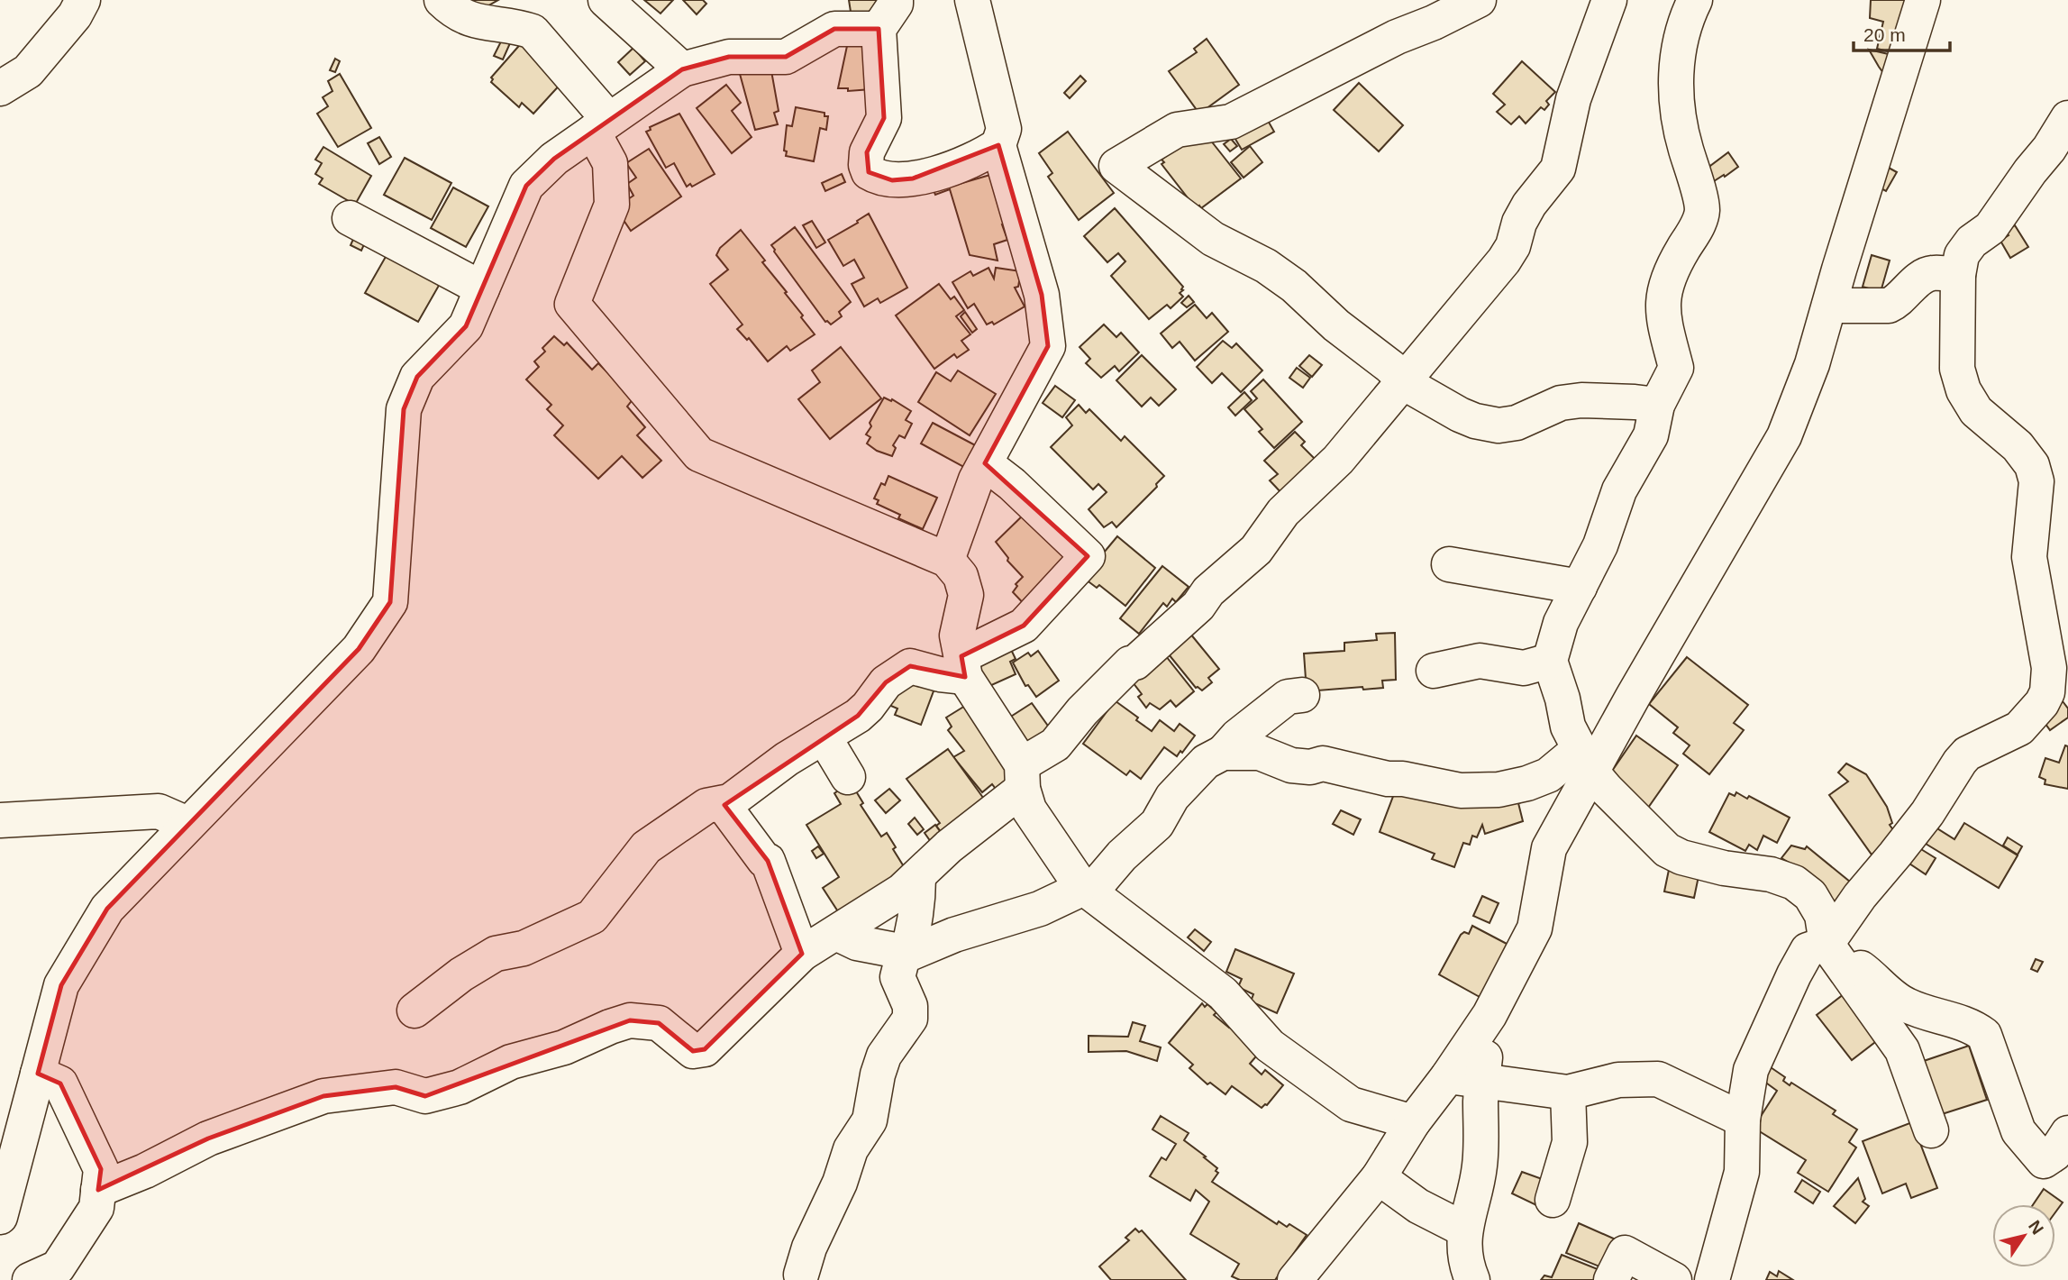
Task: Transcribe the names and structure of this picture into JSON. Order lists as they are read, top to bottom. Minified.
{"scale_bar":"20 m","north":"top right"}
